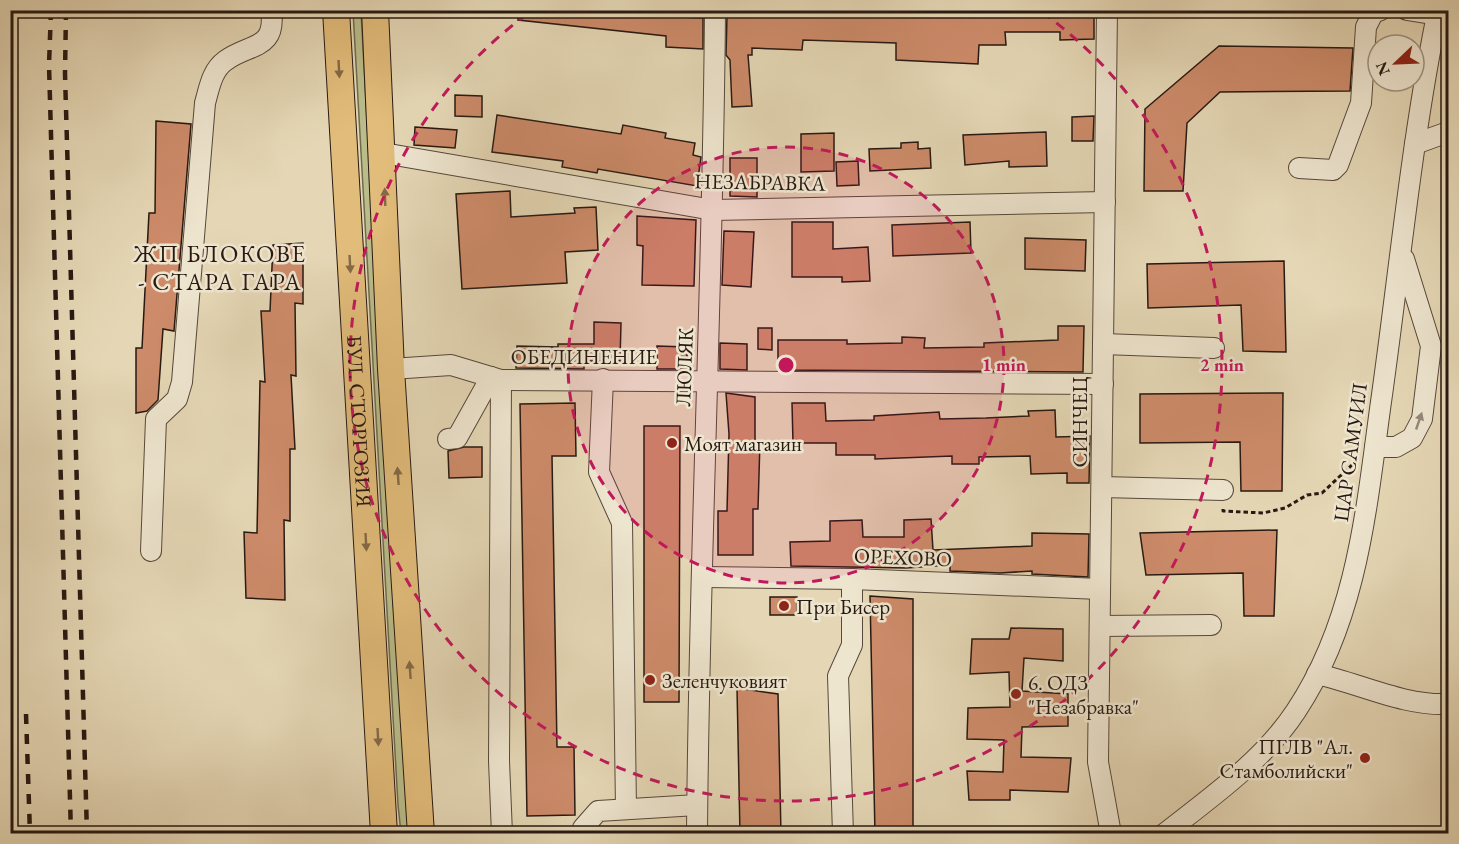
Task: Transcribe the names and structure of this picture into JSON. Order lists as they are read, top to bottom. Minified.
{"streets":{"main road":["БУЛ. СТОРГОЗИЯ"],"street":["НЕЗАБРАВКА","ОБЕДИНЕНИЕ","ЛЮЛЯК","СИНЧЕЦ","ЦАР САМУИЛ","ОРЕХОВО"]},"crossings":[["НЕЗАБРАВКА","ЛЮЛЯК"],["НЕЗАБРАВКА","БУЛ. СТОРГОЗИЯ"],["НЕЗАБРАВКА","СИНЧЕЦ"],["ОБЕДИНЕНИЕ","ЛЮЛЯК"],["ОБЕДИНЕНИЕ","БУЛ. СТОРГОЗИЯ"],["ОБЕДИНЕНИЕ","СИНЧЕЦ"],["ЛЮЛЯК","ОРЕХОВО"],["СИНЧЕЦ","ОРЕХОВО"]],"districts":["ЖП БЛОКОВЕ - СТАРА ГАРА"],"places":["Моят магазин","При Бисер","Зеленчуковият","6. ОДЗ \"Незабравка\"","ПГЛВ \"Ал. Стамболийски\""],"north":"bottom left","rings":["1 min","2 min"]}
